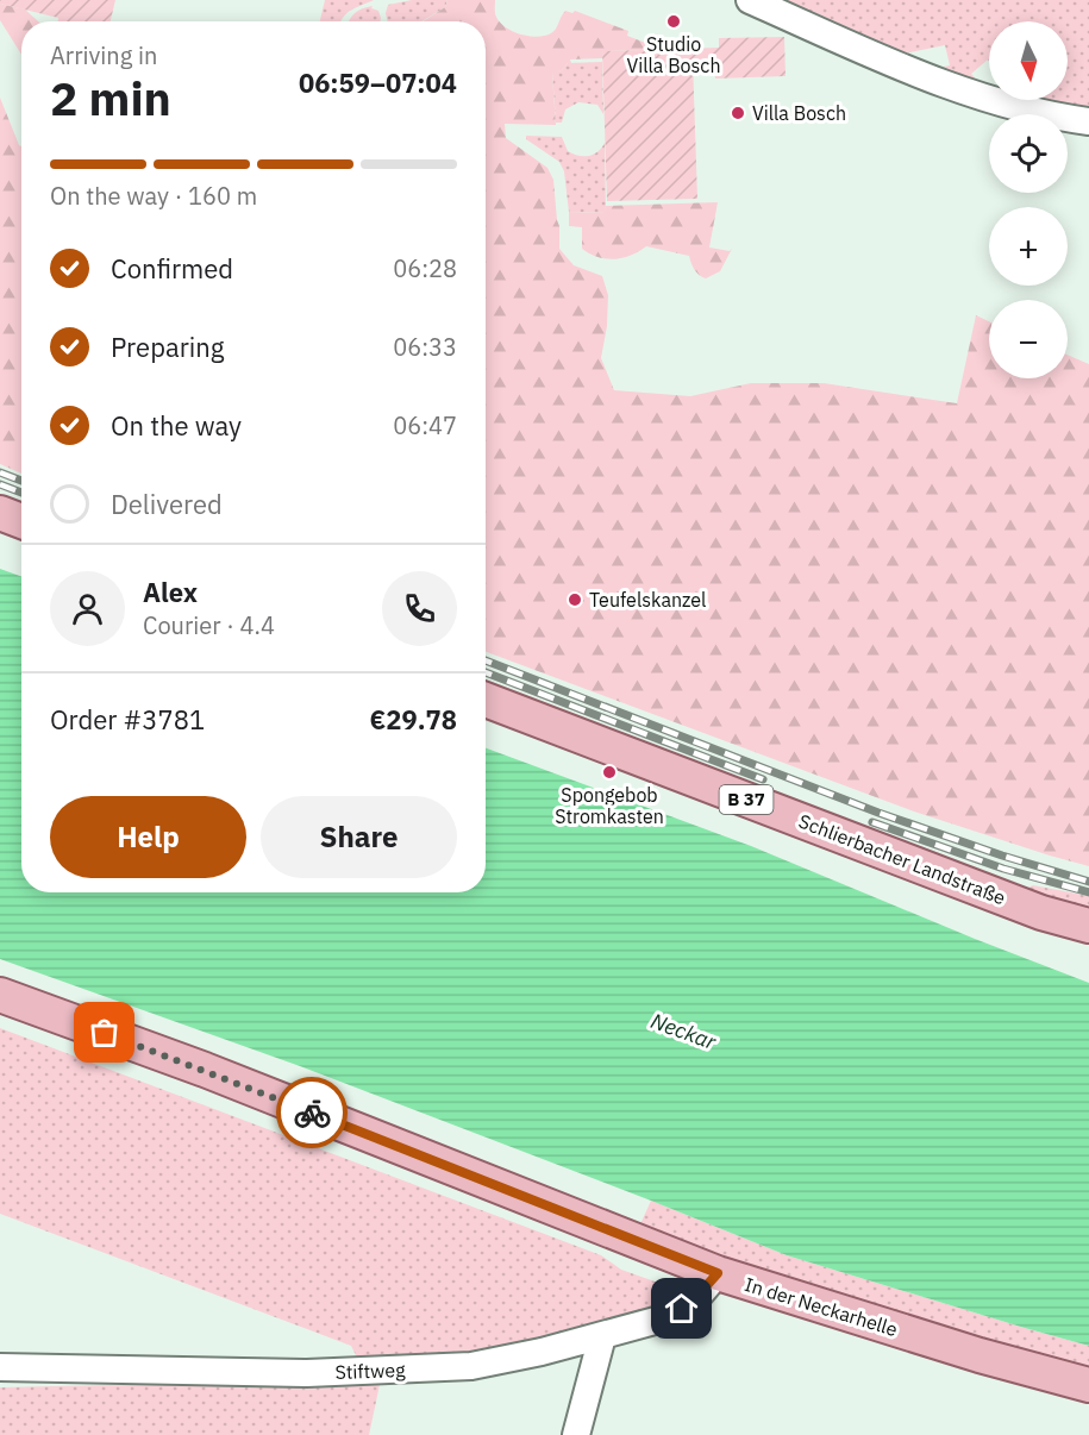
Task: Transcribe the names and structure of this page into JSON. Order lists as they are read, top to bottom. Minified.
{"streets":{"main road":["B 37","Schlierbacher Landstraße","In der Neckarhelle"],"street":["Stiftweg"]},"crossings":[["In der Neckarhelle","Stiftweg"]],"water":["Neckar"],"places":["Studio Villa Bosch","Villa Bosch","Teufelskanzel","Spongebob Stromkasten"],"north":"bottom","page":{"map_buttons":["+","−"],"heading":["2 min","Arriving in","06:59–07:04"],"panel":["Alex","Courier · 4.4","Order #3781","€29.78"],"bar":"On the way · 160 m","list":[["Confirmed","06:28"],["Preparing","06:33"],["On the way","06:47"],"Delivered"],"buttons":["Help","Share"]}}
